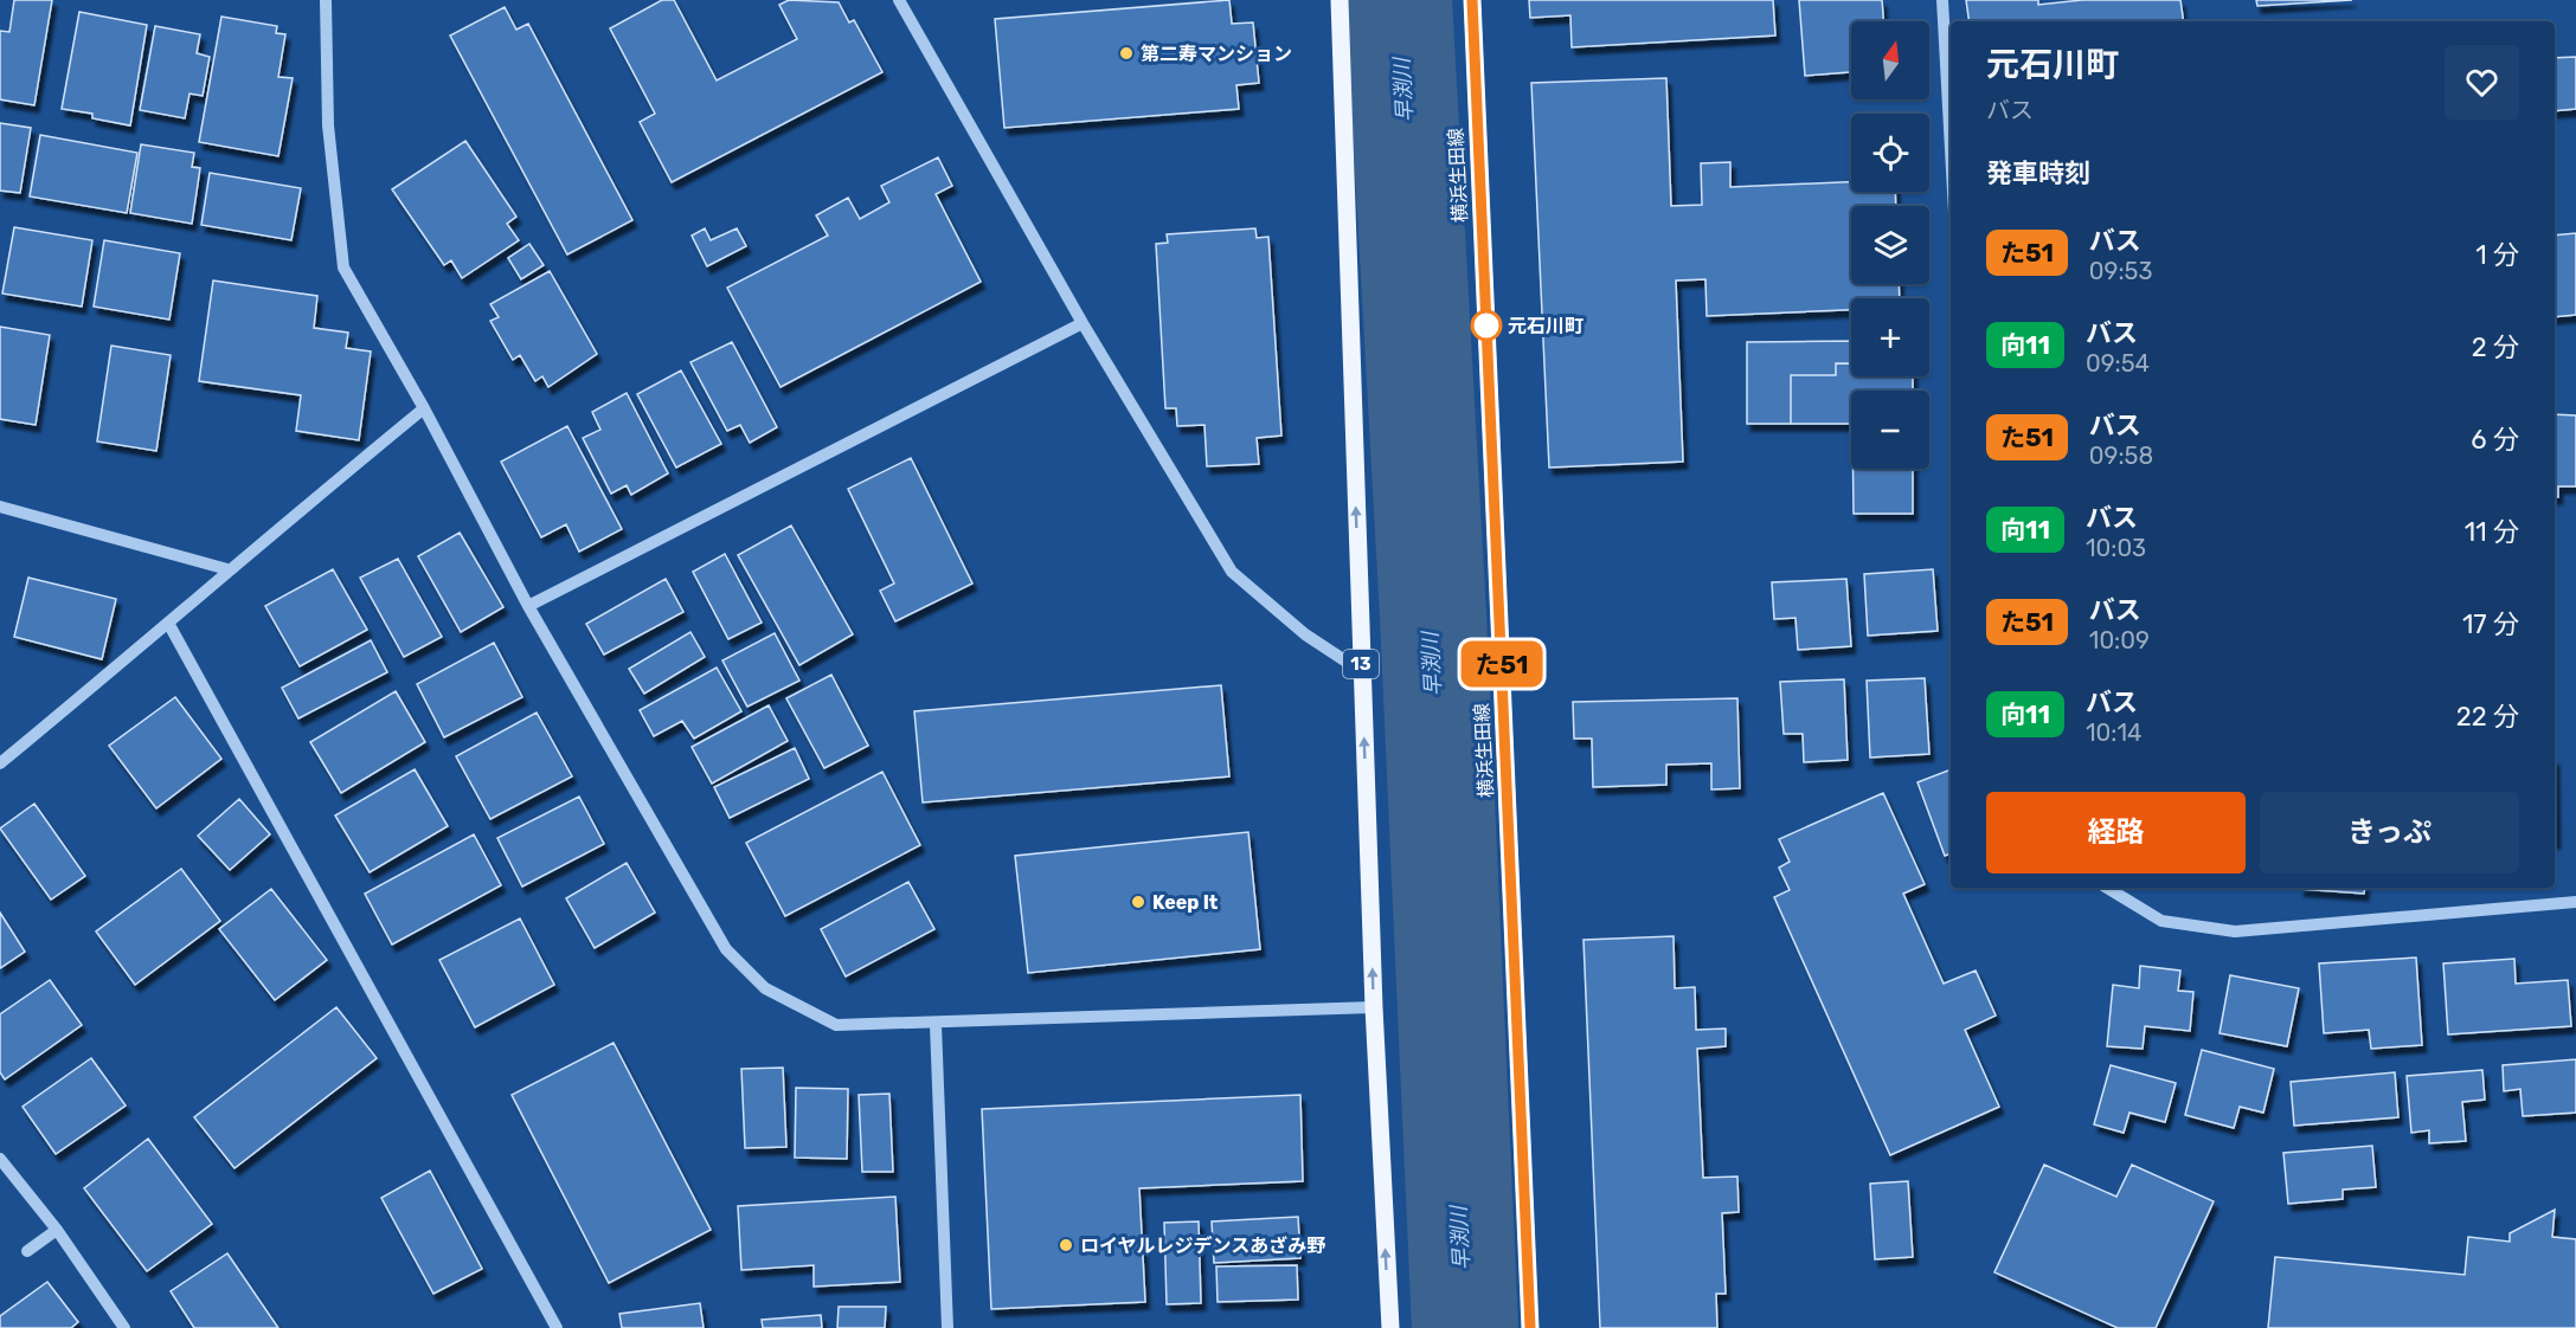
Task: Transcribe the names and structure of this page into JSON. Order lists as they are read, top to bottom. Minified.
{"streets":{"main road":["横浜生田線","13"]},"water":["早渕川"],"places":["第二寿マンション","元石川町","Keep It","ロイヤルレジデンスあざみ野"],"lines":["bus line た51"],"north":"top","page":{"on_map":"た51","map_buttons":["+","−"],"heading":[["元石川町","バス"],"発車時刻"],"list":[{"mark":"た51","name":"バス","note":"09:53","value":"1 分"},{"mark":"向11","name":"バス","note":"09:54","value":"2 分"},{"mark":"た51","name":"バス","note":"09:58","value":"6 分"},{"mark":"向11","name":"バス","note":"10:03","value":"11 分"},{"mark":"た51","name":"バス","note":"10:09","value":"17 分"},{"mark":"向11","name":"バス","note":"10:14","value":"22 分"}],"buttons":["経路","きっぷ"]}}
